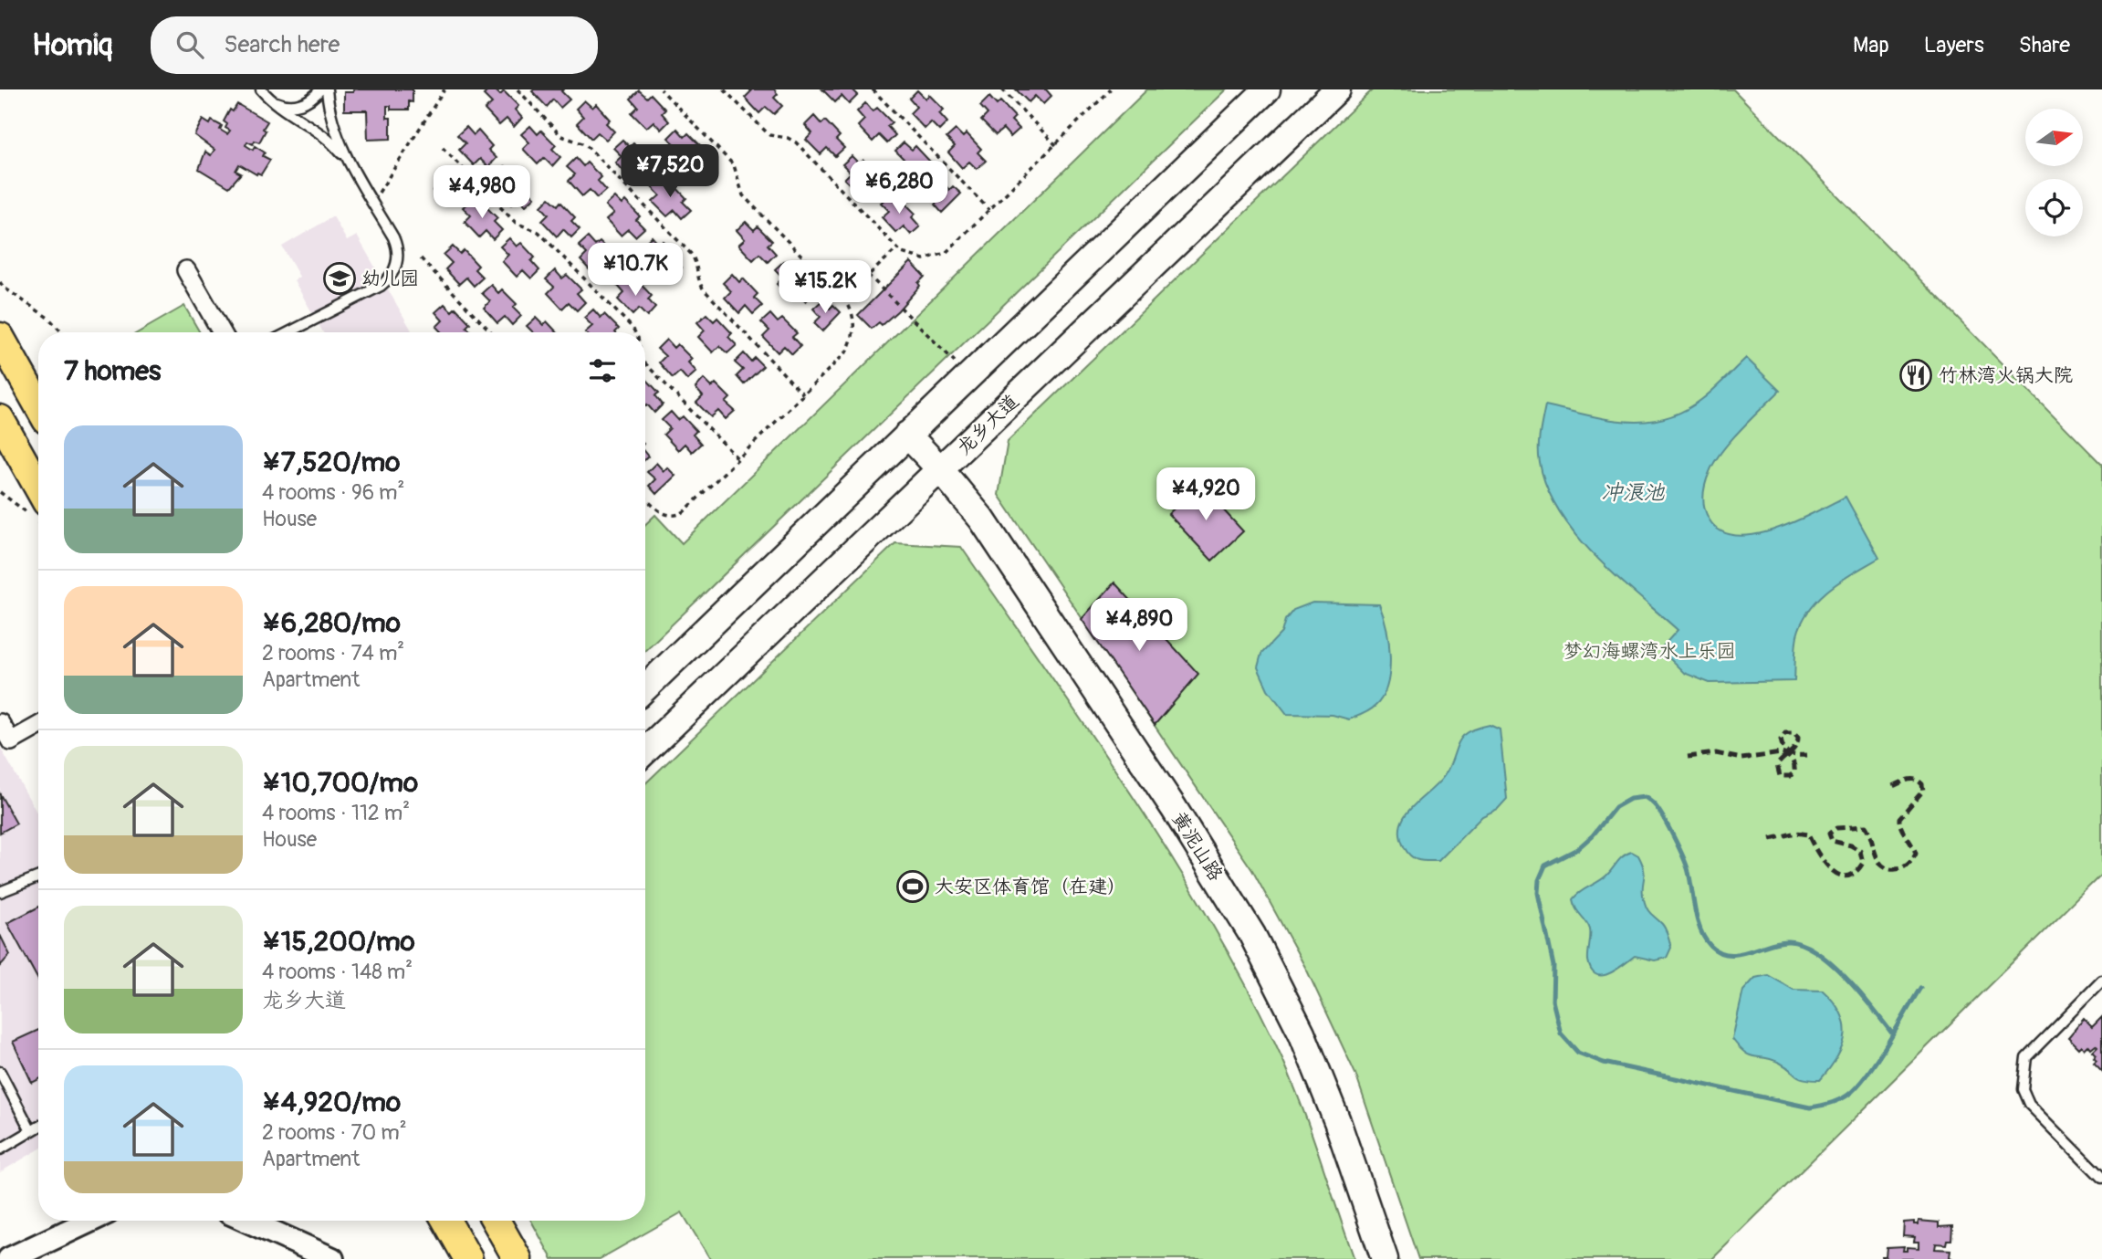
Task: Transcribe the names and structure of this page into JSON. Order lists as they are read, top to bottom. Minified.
{"streets":{"main road":["龙乡大道","黄泥山路"]},"crossings":[["龙乡大道","黄泥山路"]],"water":["冲浪池"],"parks":["梦幻海螺湾水上乐园"],"places":{"school or university":["幼儿园"],"restaurant":["竹林湾火锅大院"],"sports":["大安区体育馆（在建）"]},"north":"right","page":{"header":"Homiq","search":"Search here","nav":["Map","Layers","Share"],"price":["¥7,520","¥6,280","¥4,980","¥10.7K","¥15.2K","¥4,920","¥4,890"],"heading":"7 homes","list":[{"name":"¥7,520/mo","note":"4 rooms · 96 m² · House"},{"name":"¥6,280/mo","note":"2 rooms · 74 m² · Apartment"},{"name":"¥10,700/mo","note":"4 rooms · 112 m² · House"},{"name":"¥15,200/mo","note":"4 rooms · 148 m² · 龙乡大道"},{"name":"¥4,920/mo","note":"2 rooms · 70 m² · Apartment"}]}}
